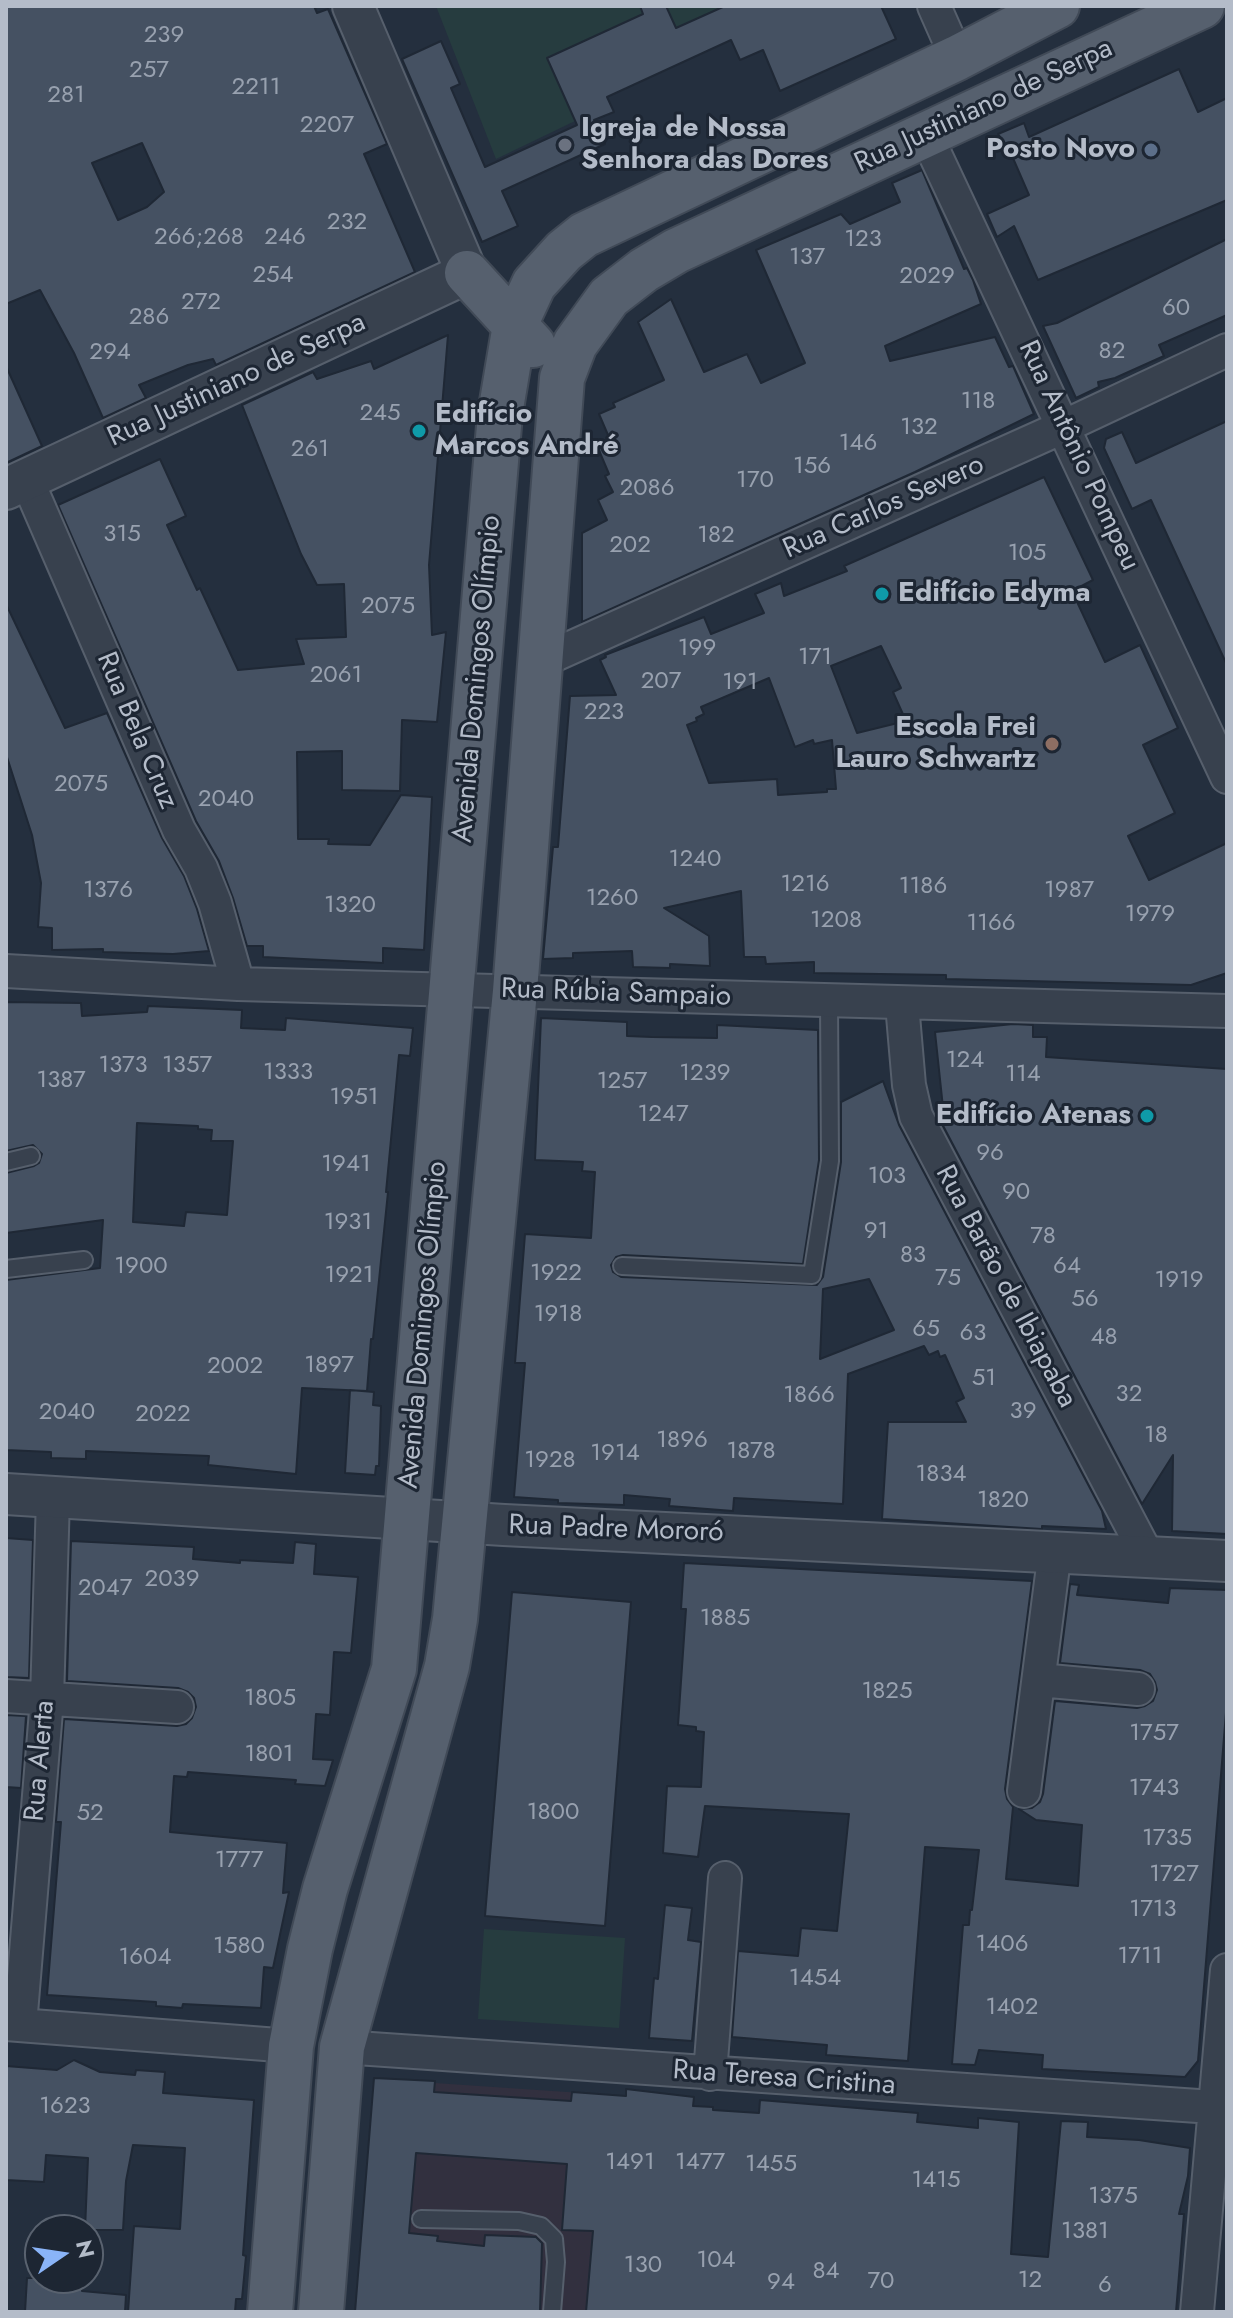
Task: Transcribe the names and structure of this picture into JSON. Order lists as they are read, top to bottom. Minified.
{"streets":{"main road":["Rua Justiniano de Serpa","Avenida Domingos Olímpio"],"street":["Rua Antônio Pompeu","Rua Carlos Severo","Rua Bela Cruz","Rua Rúbia Sampaio","Rua Barão de Ibiapaba","Rua Padre Mororó","Rua Alerta","Rua Teresa Cristina"]},"crossings":[["Rua Justiniano de Serpa","Rua Antônio Pompeu"],["Rua Justiniano de Serpa","Avenida Domingos Olímpio"],["Rua Justiniano de Serpa","Rua Bela Cruz"],["Rua Antônio Pompeu","Rua Carlos Severo"],["Rua Carlos Severo","Avenida Domingos Olímpio"],["Avenida Domingos Olímpio","Rua Rúbia Sampaio"],["Avenida Domingos Olímpio","Rua Padre Mororó"],["Avenida Domingos Olímpio","Rua Teresa Cristina"],["Rua Bela Cruz","Rua Rúbia Sampaio"],["Rua Rúbia Sampaio","Rua Barão de Ibiapaba"],["Rua Barão de Ibiapaba","Rua Padre Mororó"],["Rua Padre Mororó","Rua Alerta"]],"places":["Igreja de Nossa Senhora das Dores","Posto Novo","Edifício Marcos André","Edifício Edyma","Escola Frei Lauro Schwartz","Edifício Atenas"],"house_numbers":["239","257","2211","281","2207","232","266;268","246","123","137","254","2029","272","60","286","82","294","118","245","132","146","261","156","170","2086","315","182","202","105","2075","199","171","2061","207","191","223","2075","2040","1240","1216","1186","1376","1987","1260","1320","1979","1208","1166","124","1373","1357","1333","1239","114","1387","1257","1951","1247","96","1941","103","90","1931","91","78","83","1900","64","1922","1921","75","1919","56","1918","65","63","48","1897","2002","51","32","1866","39","2040","2022","18","1896","1878","1914","1928","1834","1820","2039","2047","1885","1825","1805","1757","1801","1743","1800","52","1735","1777","1727","1713","1406","1580","1711","1604","1454","1402","1623","1491","1477","1455","1415","1375","1381","104","130","84","12","70","94","6"],"north":"right"}
